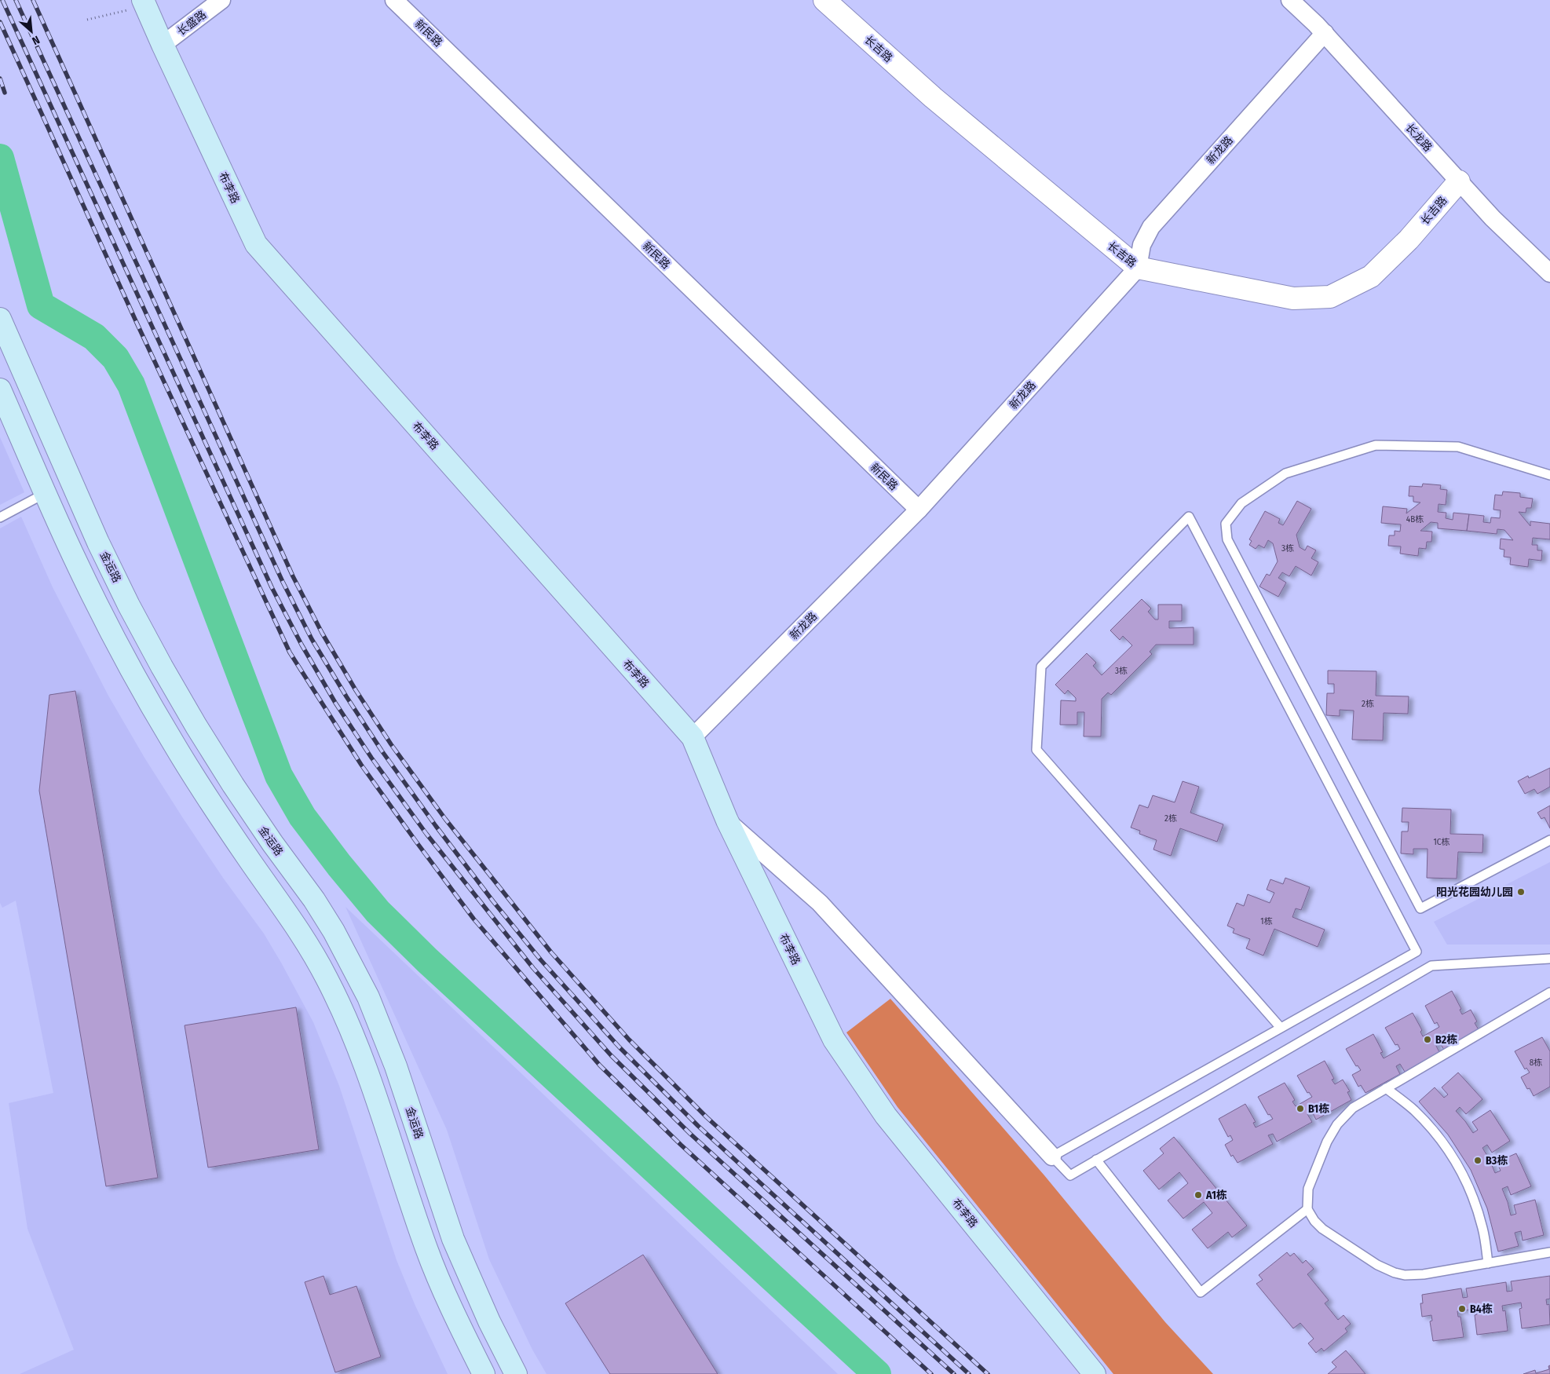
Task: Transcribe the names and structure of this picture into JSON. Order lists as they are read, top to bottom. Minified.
{"streets":{"main road":["布李路","金运路"],"street":["长盛路","新民路","长吉路","长龙路","新龙路"]},"crossings":[["长盛路","布李路"],["新民路","新龙路"],["长吉路","长龙路"],["长吉路","新龙路"],["长龙路","新龙路"],["新龙路","布李路"]],"places":["阳光花园幼儿园","B2栋","B1栋","B3栋","A1栋","B4栋"],"house_numbers":["4B栋","3栋","3栋","2栋","2栋","1C栋","1栋","8栋"],"north":"bottom right"}
